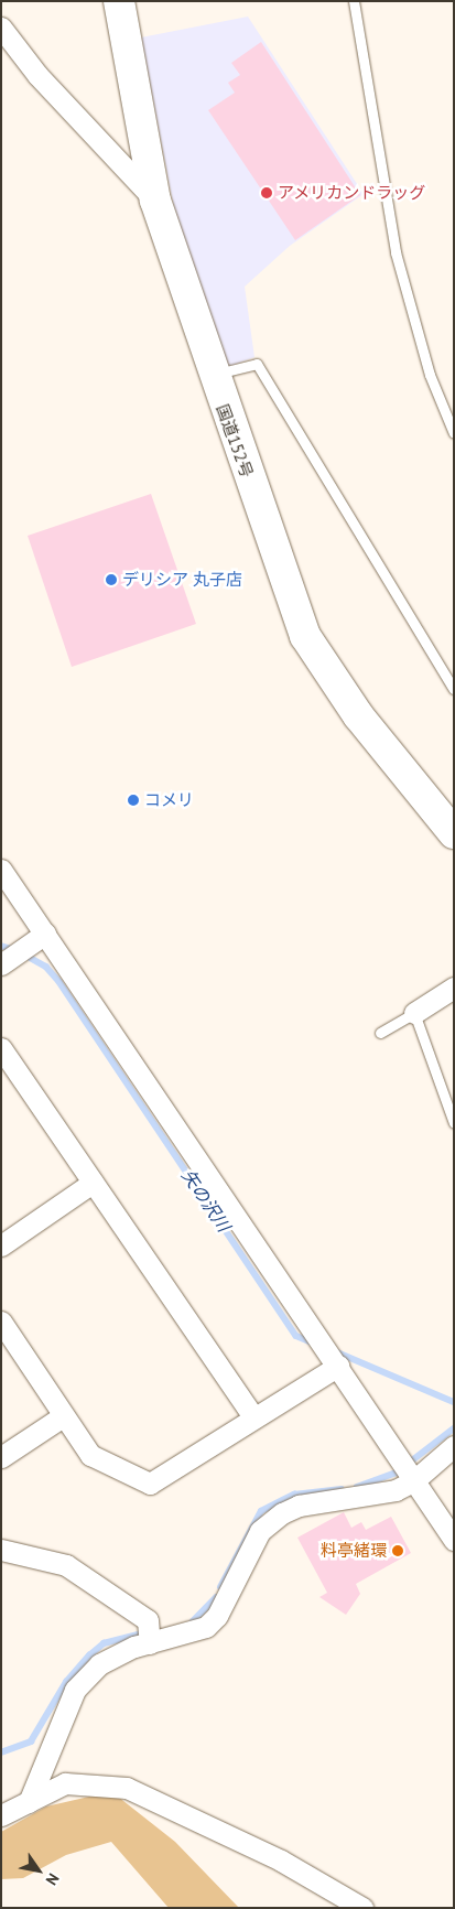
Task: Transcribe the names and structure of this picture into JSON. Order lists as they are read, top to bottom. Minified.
{"streets":{"highway":["国道152号"]},"water":["矢の沢川"],"places":["アメリカンドラッグ","デリシア 丸子店","コメリ","料亭緒環"],"north":"bottom right"}
